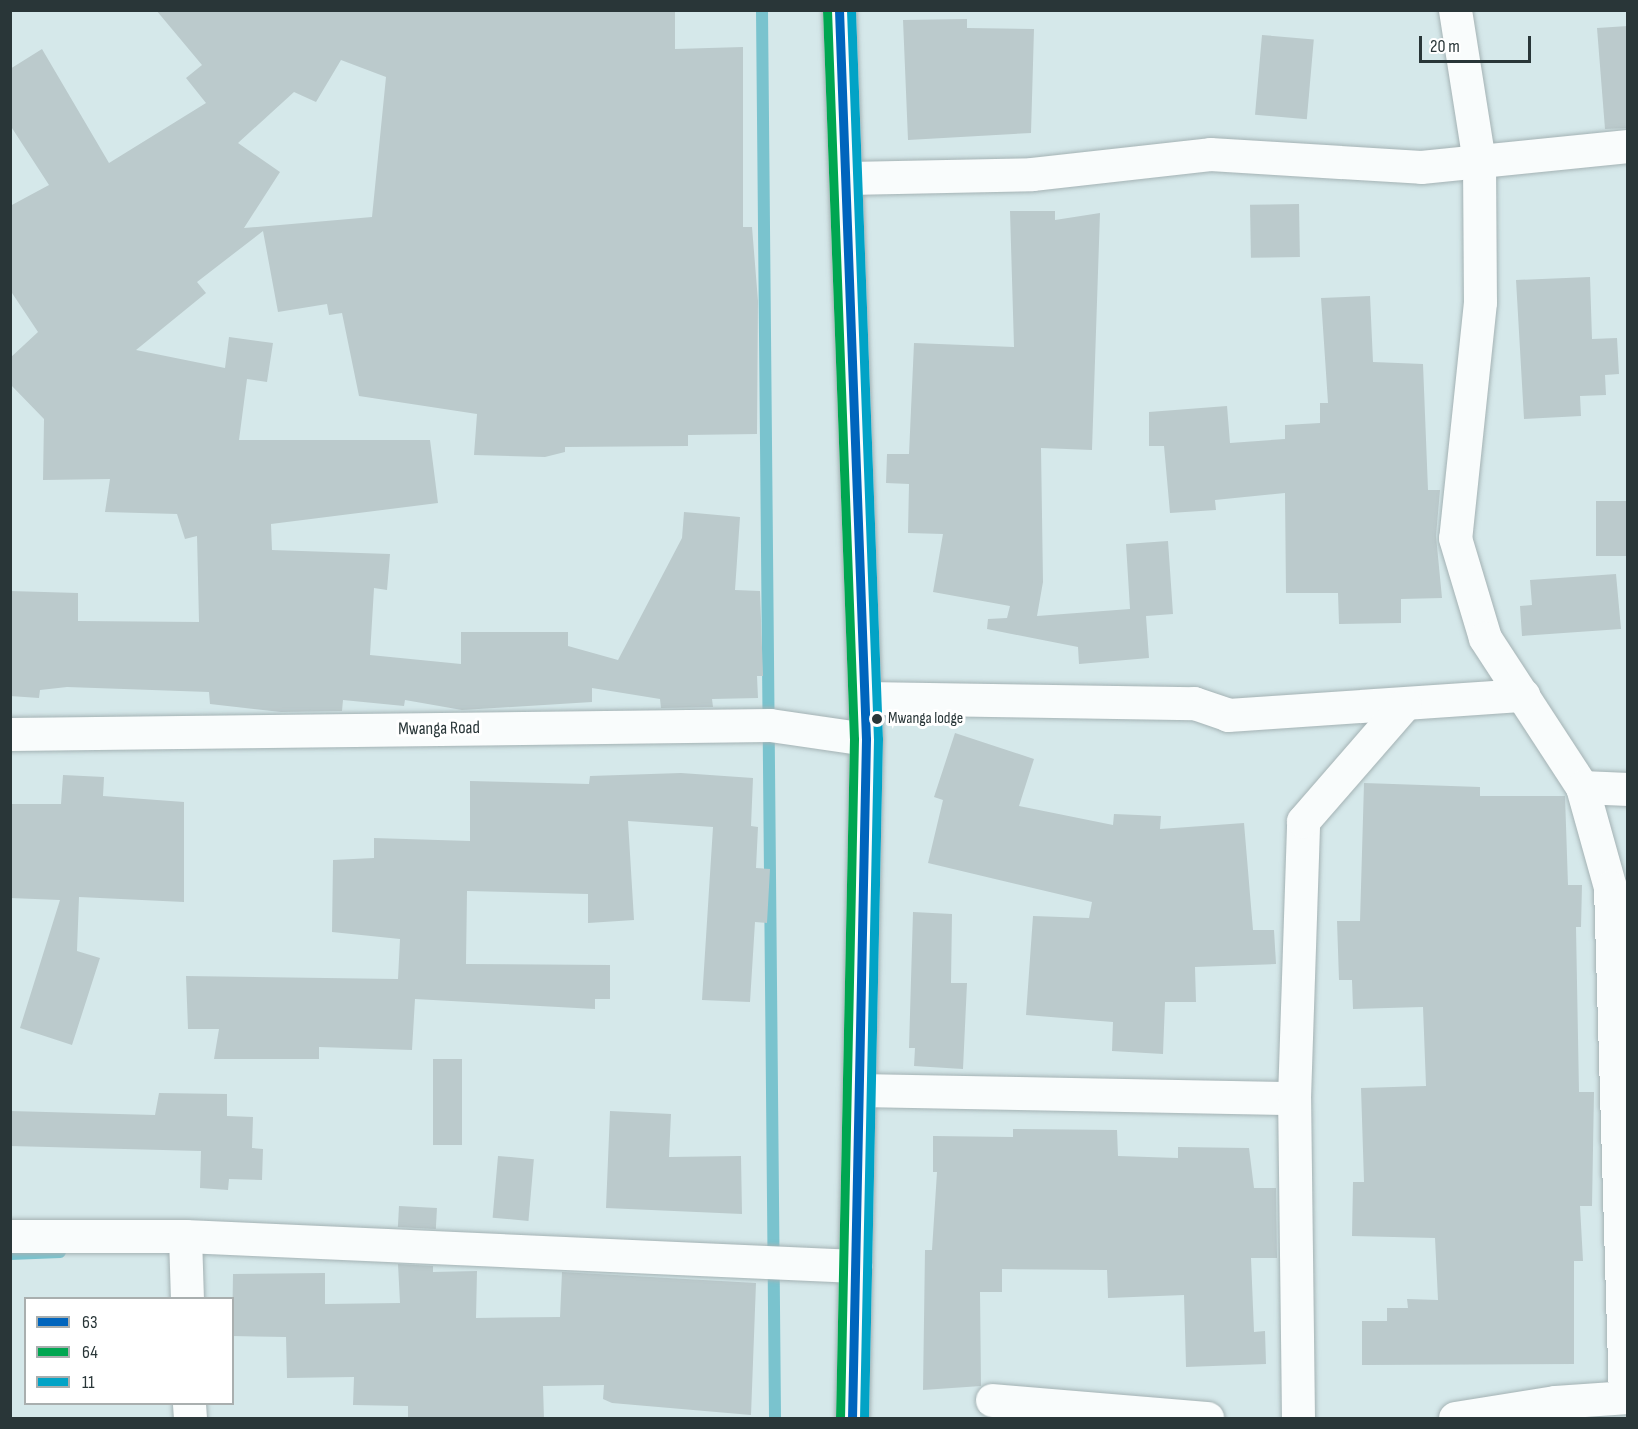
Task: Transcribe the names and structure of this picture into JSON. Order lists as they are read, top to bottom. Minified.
{"streets":{"street":["Mwanga Road"]},"places":["Mwanga lodge"],"lines":["transit line 63","transit line 64","transit line 11"],"legend":["63","64","11"],"scale_bar":"20 m"}
